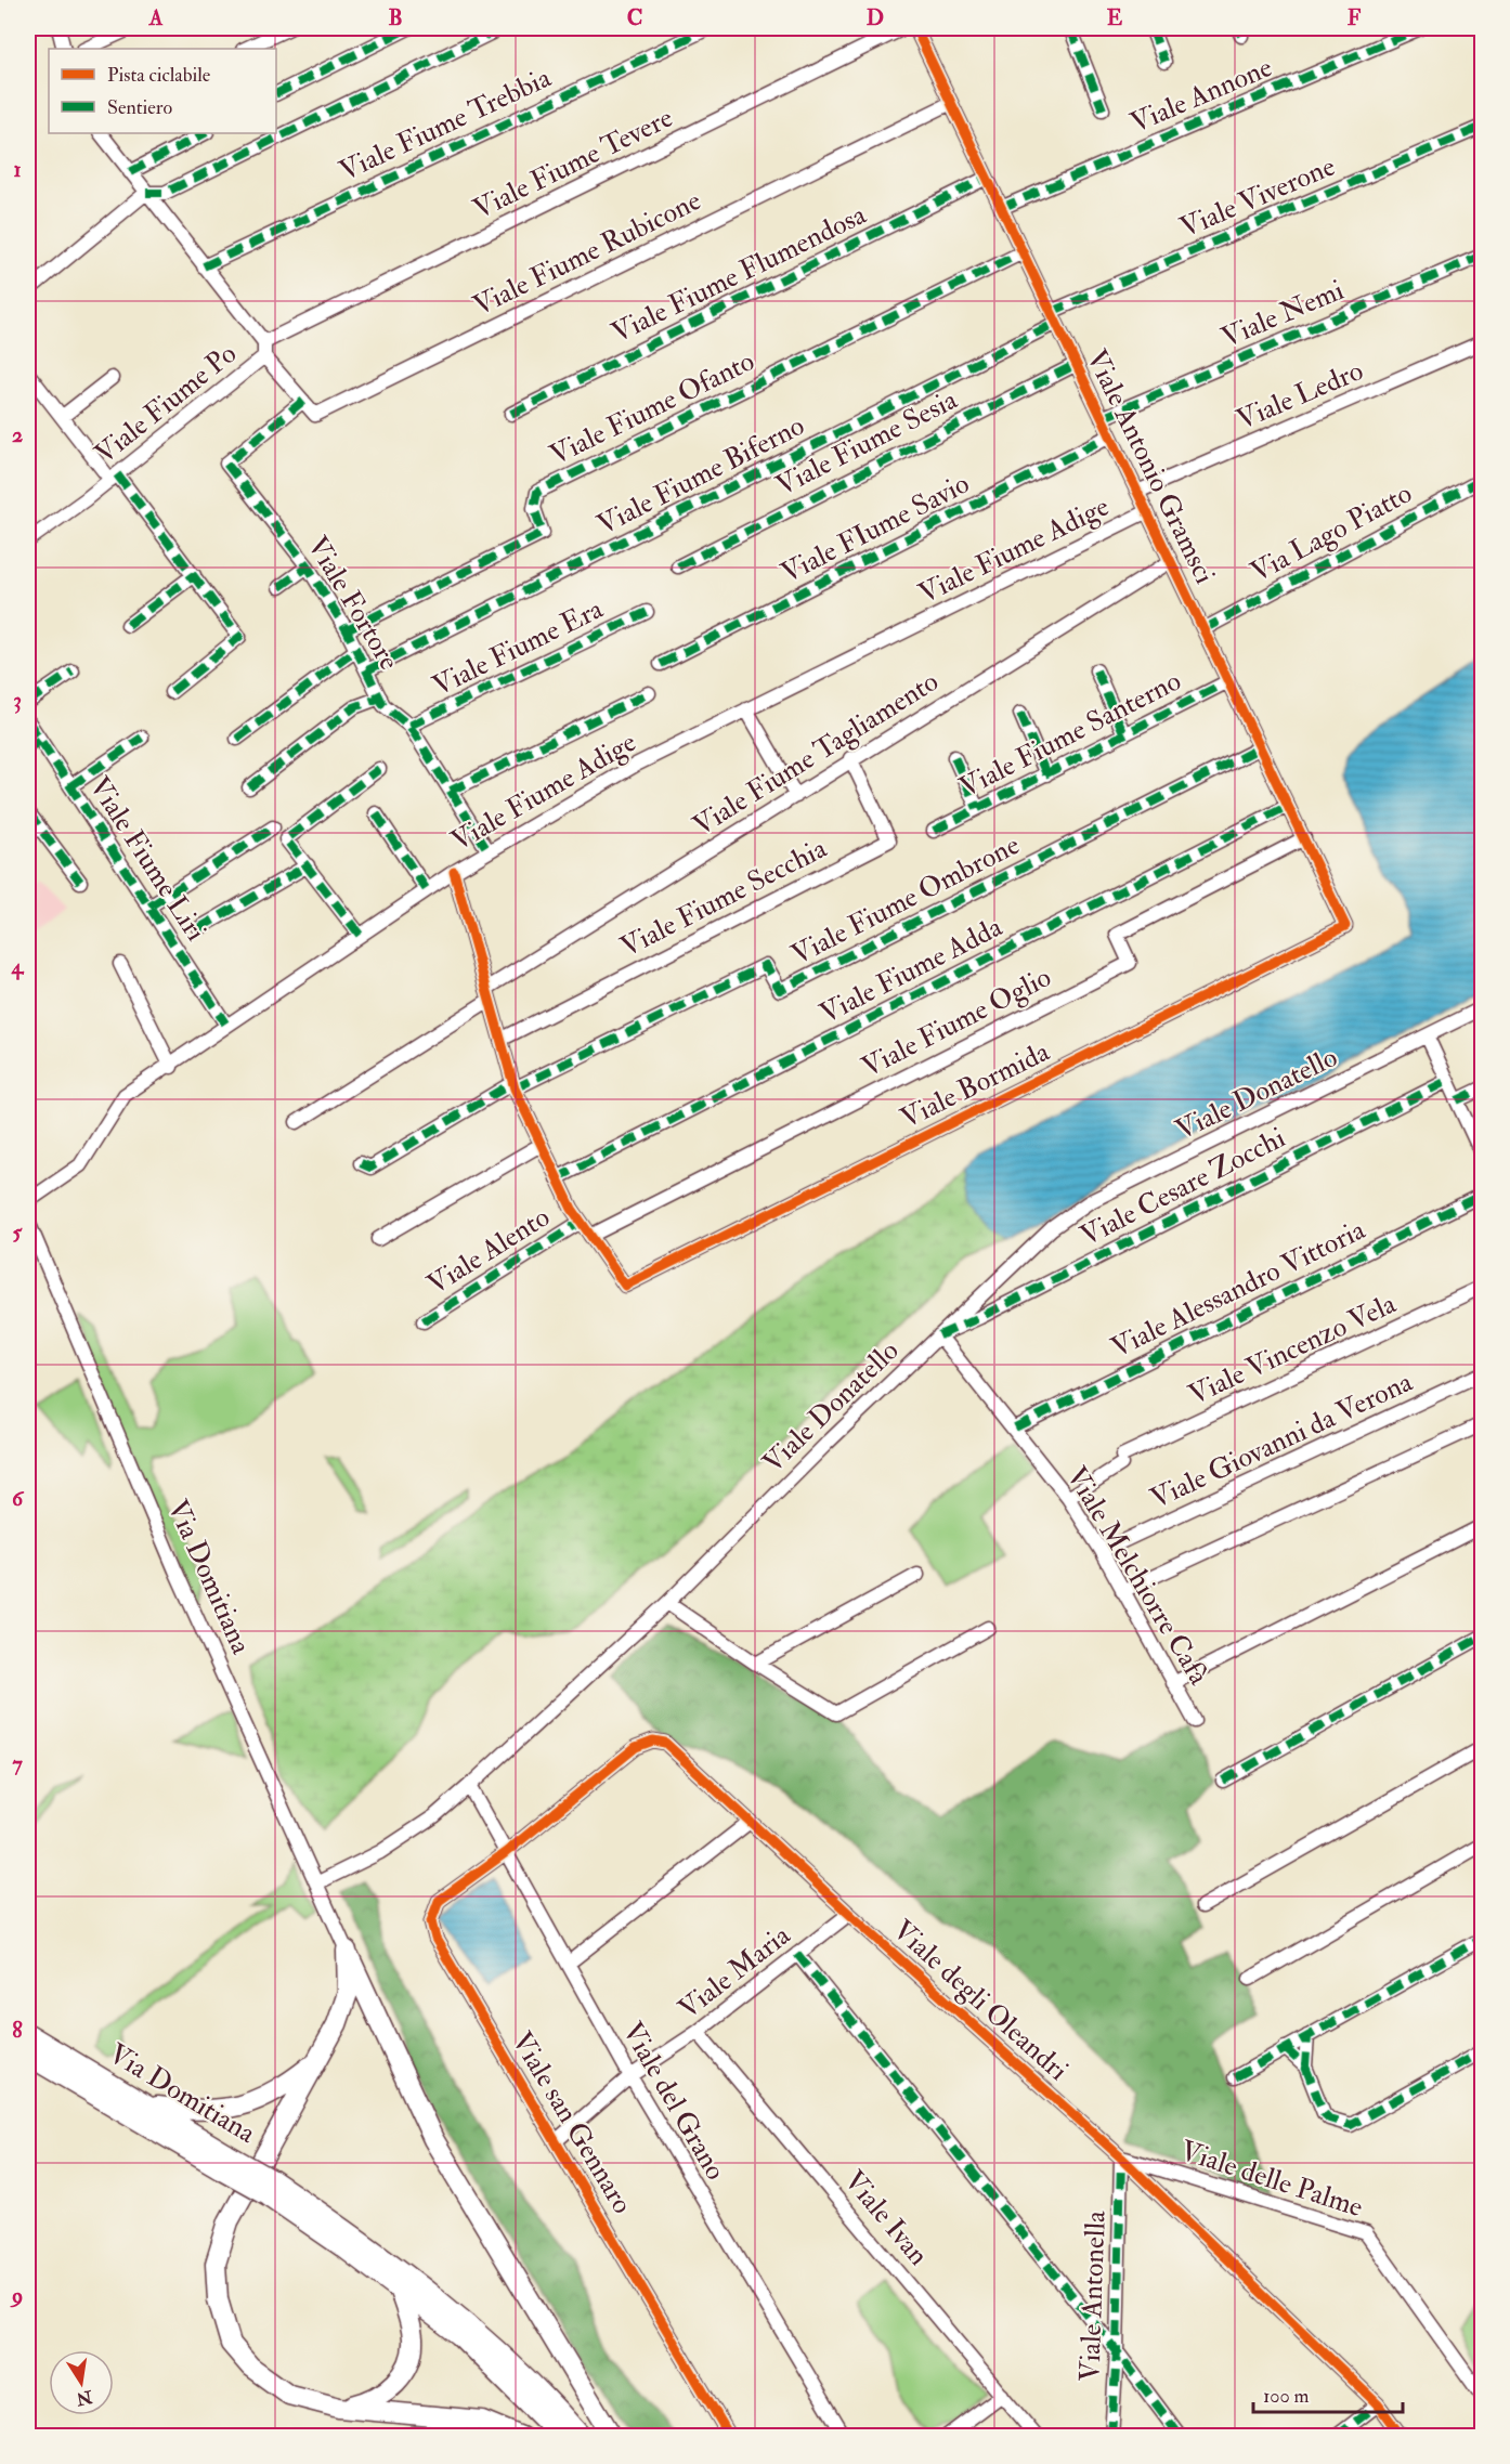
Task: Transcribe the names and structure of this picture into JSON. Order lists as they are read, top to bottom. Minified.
{"streets":{"highway":["Via Domitiana"],"street":["Viale Annone","Viale Fiume Trebbia","Viale Fiume Tevere","Viale Viverone","Viale Fiume Rubicone","Viale Fiume Flumendosa","Viale Nemi","Viale Ledro","Viale Fiume Po","Viale Fiume Ofanto","Viale Fiume Sesia","Viale Antonio Gramsci","Viale Fiume Biferno","Viale FIume Savio","Via Lago Piatto","Viale Fiume Adige","Viale Fortore","Viale Fiume Era","Viale Fiume Santerno","Viale Fiume Tagliamento","Viale Fiume Liri","Viale Fiume Secchia","Viale Fiume Ombrone","Viale Fiume Adda","Viale Fiume Oglio","Viale Bormida","Viale Donatello","Viale Cesare Zocchi","Viale Alento","Viale Alessandro Vittoria","Viale Vincenzo Vela","Viale Giovanni da Verona","Viale Melchiorre Cafà","Viale Maria","Viale degli Oleandri","Viale del Grano","Viale san Gennaro","Viale delle Palme","Viale Ivan","Viale Antonella"]},"crossings":[["Viale Annone","Viale Antonio Gramsci"],["Viale Fiume Trebbia","Viale Fiume Po"],["Viale Fiume Tevere","Viale Fiume Po"],["Viale Viverone","Viale Antonio Gramsci"],["Viale Viverone","Viale Fiume Biferno"],["Viale Fiume Rubicone","Viale Antonio Gramsci"],["Viale Fiume Rubicone","Viale Fortore"],["Viale Fiume Flumendosa","Viale Antonio Gramsci"],["Viale Nemi","Viale Antonio Gramsci"],["Viale Ledro","Viale Antonio Gramsci"],["Viale Fiume Ofanto","Viale Antonio Gramsci"],["Viale Fiume Ofanto","Viale Fortore"],["Viale Fiume Sesia","Viale Antonio Gramsci"],["Viale Antonio Gramsci","Viale Fiume Biferno"],["Viale Antonio Gramsci","Viale FIume Savio"],["Viale Antonio Gramsci","Via Lago Piatto"],["Viale Antonio Gramsci","Viale Fiume Adige"],["Viale Antonio Gramsci","Viale Fiume Santerno"],["Viale Antonio Gramsci","Viale Fiume Tagliamento"],["Viale Antonio Gramsci","Viale Fiume Ombrone"],["Viale Antonio Gramsci","Viale Fiume Adda"],["Viale Antonio Gramsci","Viale Fiume Oglio"],["Viale Antonio Gramsci","Viale Bormida"],["Viale Fiume Biferno","Viale Fortore"],["Viale Fiume Adige","Viale Fortore"],["Viale Fiume Adige","Viale Fiume Liri"],["Viale Fortore","Viale Fiume Era"],["Viale Fiume Tagliamento","Viale Fiume Secchia"],["Viale Fiume Oglio","Viale Bormida"],["Viale Donatello","Viale Cesare Zocchi"],["Viale Donatello","Viale Melchiorre Cafà"],["Viale Donatello","Via Domitiana"],["Viale Donatello","Viale del Grano"],["Viale Cesare Zocchi","Viale Melchiorre Cafà"],["Viale Alessandro Vittoria","Viale Melchiorre Cafà"],["Viale Vincenzo Vela","Viale Melchiorre Cafà"],["Viale Giovanni da Verona","Viale Melchiorre Cafà"],["Viale Maria","Viale degli Oleandri"],["Viale Maria","Viale del Grano"],["Viale Maria","Viale san Gennaro"],["Viale Maria","Viale Ivan"],["Viale degli Oleandri","Viale del Grano"],["Viale degli Oleandri","Viale san Gennaro"],["Viale degli Oleandri","Viale delle Palme"],["Viale degli Oleandri","Viale Antonella"],["Viale del Grano","Viale san Gennaro"],["Viale delle Palme","Viale Antonella"]],"legend":["Pista ciclabile","Sentiero"],"scale_bar":"100 m","north":"bottom","grid":{"columns":["A","B","C","D","E","F"],"rows":["1","2","3","4","5","6","7","8","9"]}}
